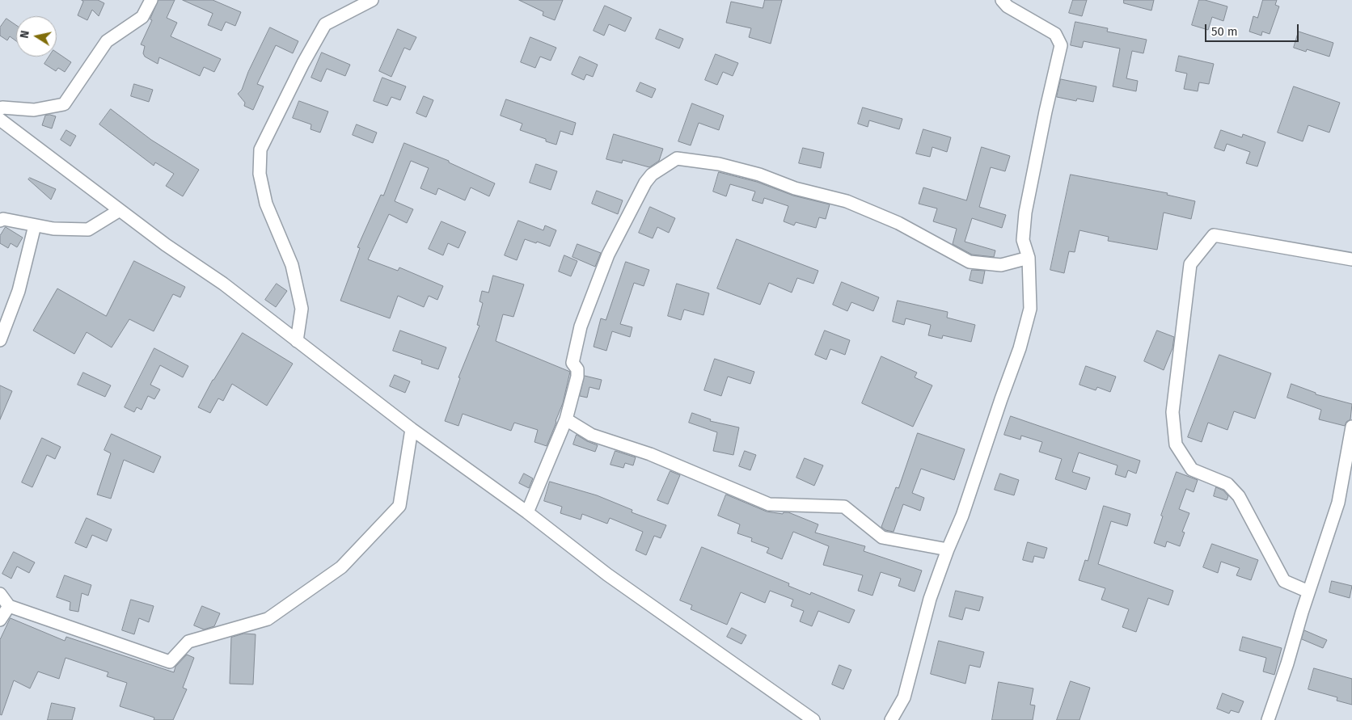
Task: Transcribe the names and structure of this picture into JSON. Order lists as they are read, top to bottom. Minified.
{"scale_bar":"50 m","north":"left"}
